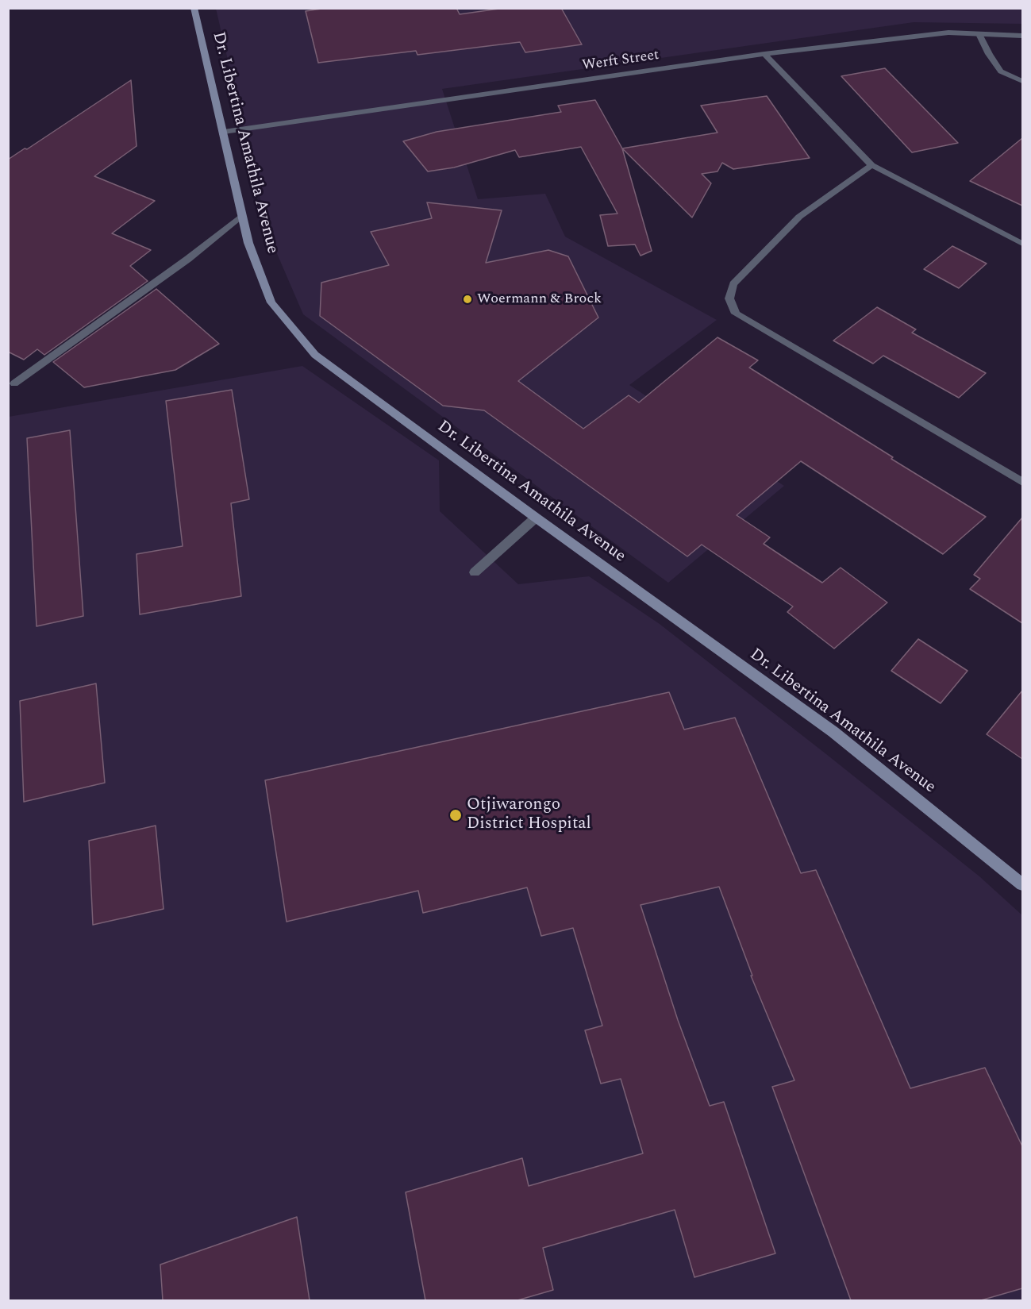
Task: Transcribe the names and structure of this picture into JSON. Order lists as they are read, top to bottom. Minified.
{"streets":{"street":["Werft Street","Dr. Libertina Amathila Avenue"]},"crossings":[["Werft Street","Dr. Libertina Amathila Avenue"]],"places":["Woermann & Brock","Otjiwarongo District Hospital"]}
